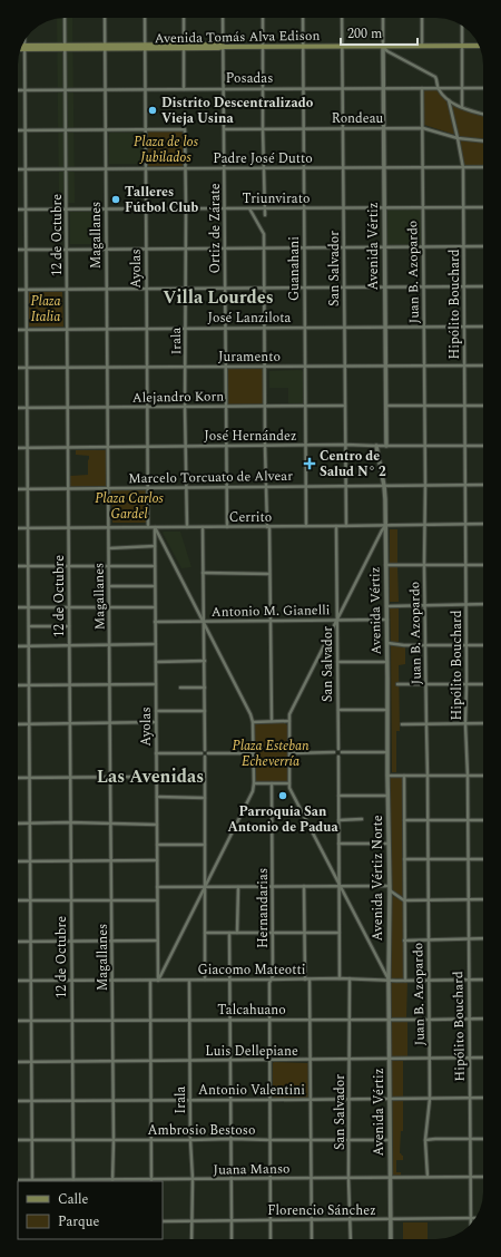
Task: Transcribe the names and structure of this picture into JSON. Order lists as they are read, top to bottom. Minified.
{"streets":{"main road":["Avenida Tomás Alva Edison"],"street":["Posadas","Rondeau","Padre José Dutto","Triunvirato","Ortiz de Zárate","12 de Octubre","Magallanes","Avenida Vértiz","Ayolas","Guanahani","San Salvador","Juan B. Azopardo","Hipólito Bouchard","José Lanzilota","Irala","Juramento","Alejandro Korn","José Hernández","Marcelo Torcuato de Alvear","Cerrito","Antonio M. Gianelli","Avenida Vértiz Norte","Hernandarias","Giacomo Mateotti","Talcahuano","Luis Dellepiane","Antonio Valentini","Ambrosio Bestoso","Juana Manso","Florencio Sánchez"]},"crossings":[["Avenida Tomás Alva Edison","Ortiz de Zárate"],["Avenida Tomás Alva Edison","12 de Octubre"],["Avenida Tomás Alva Edison","Magallanes"],["Avenida Tomás Alva Edison","Avenida Vértiz"],["Avenida Tomás Alva Edison","Ayolas"],["Avenida Tomás Alva Edison","Guanahani"],["Avenida Tomás Alva Edison","San Salvador"],["Posadas","Ortiz de Zárate"],["Posadas","12 de Octubre"],["Posadas","Magallanes"],["Posadas","Avenida Vértiz"],["Posadas","Ayolas"],["Posadas","Guanahani"],["Posadas","San Salvador"],["Posadas","Juan B. Azopardo"],["Rondeau","Ortiz de Zárate"],["Rondeau","Avenida Vértiz"],["Rondeau","Guanahani"],["Rondeau","San Salvador"],["Rondeau","Juan B. Azopardo"],["Rondeau","Hipólito Bouchard"],["Padre José Dutto","Ortiz de Zárate"],["Padre José Dutto","12 de Octubre"],["Padre José Dutto","Magallanes"],["Padre José Dutto","Avenida Vértiz"],["Padre José Dutto","Ayolas"],["Padre José Dutto","Guanahani"],["Padre José Dutto","San Salvador"],["Padre José Dutto","Juan B. Azopardo"],["Padre José Dutto","Hipólito Bouchard"],["Padre José Dutto","Irala"],["Triunvirato","Ortiz de Zárate"],["Triunvirato","12 de Octubre"],["Triunvirato","Magallanes"],["Triunvirato","Avenida Vértiz"],["Triunvirato","Ayolas"],["Triunvirato","Guanahani"],["Triunvirato","San Salvador"],["Triunvirato","Juan B. Azopardo"],["Triunvirato","Hipólito Bouchard"],["Triunvirato","Irala"],["Ortiz de Zárate","José Lanzilota"],["Ortiz de Zárate","Juramento"],["Ortiz de Zárate","Alejandro Korn"],["Ortiz de Zárate","José Hernández"],["Ortiz de Zárate","Marcelo Torcuato de Alvear"],["Ortiz de Zárate","Cerrito"],["12 de Octubre","José Lanzilota"],["12 de Octubre","Juramento"],["12 de Octubre","Alejandro Korn"],["12 de Octubre","José Hernández"],["12 de Octubre","Marcelo Torcuato de Alvear"],["12 de Octubre","Cerrito"],["12 de Octubre","Giacomo Mateotti"],["12 de Octubre","Talcahuano"],["12 de Octubre","Luis Dellepiane"],["12 de Octubre","Antonio Valentini"],["12 de Octubre","Ambrosio Bestoso"],["12 de Octubre","Juana Manso"],["Magallanes","José Lanzilota"],["Magallanes","Juramento"],["Magallanes","Alejandro Korn"],["Magallanes","José Hernández"],["Magallanes","Marcelo Torcuato de Alvear"],["Magallanes","Cerrito"],["Magallanes","Giacomo Mateotti"],["Magallanes","Talcahuano"],["Magallanes","Luis Dellepiane"],["Magallanes","Antonio Valentini"],["Magallanes","Ambrosio Bestoso"],["Magallanes","Juana Manso"],["Avenida Vértiz","José Lanzilota"],["Avenida Vértiz","Juramento"],["Avenida Vértiz","José Hernández"],["Avenida Vértiz","Marcelo Torcuato de Alvear"],["Avenida Vértiz","Cerrito"],["Avenida Vértiz","Antonio M. Gianelli"],["Avenida Vértiz","Avenida Vértiz Norte"],["Avenida Vértiz","Giacomo Mateotti"],["Avenida Vértiz","Talcahuano"],["Avenida Vértiz","Luis Dellepiane"],["Avenida Vértiz","Antonio Valentini"],["Avenida Vértiz","Ambrosio Bestoso"],["Avenida Vértiz","Juana Manso"],["Avenida Vértiz","Florencio Sánchez"],["Ayolas","José Lanzilota"],["Ayolas","Irala"],["Ayolas","Juramento"],["Ayolas","Alejandro Korn"],["Ayolas","José Hernández"],["Ayolas","Marcelo Torcuato de Alvear"],["Ayolas","Cerrito"],["Ayolas","Antonio M. Gianelli"],["Ayolas","Giacomo Mateotti"],["Guanahani","José Lanzilota"],["Guanahani","Juramento"],["Guanahani","Alejandro Korn"],["Guanahani","José Hernández"],["Guanahani","Marcelo Torcuato de Alvear"],["Guanahani","Cerrito"],["San Salvador","José Lanzilota"],["San Salvador","Juramento"],["San Salvador","Alejandro Korn"],["San Salvador","José Hernández"],["San Salvador","Marcelo Torcuato de Alvear"],["San Salvador","Cerrito"],["San Salvador","Antonio M. Gianelli"],["San Salvador","Giacomo Mateotti"],["San Salvador","Talcahuano"],["San Salvador","Luis Dellepiane"],["San Salvador","Antonio Valentini"],["San Salvador","Ambrosio Bestoso"],["San Salvador","Juana Manso"],["San Salvador","Florencio Sánchez"],["Juan B. Azopardo","José Lanzilota"],["Juan B. Azopardo","Juramento"],["Juan B. Azopardo","José Hernández"],["Juan B. Azopardo","Marcelo Torcuato de Alvear"],["Juan B. Azopardo","Cerrito"],["Juan B. Azopardo","Giacomo Mateotti"],["Juan B. Azopardo","Talcahuano"],["Juan B. Azopardo","Luis Dellepiane"],["Juan B. Azopardo","Antonio Valentini"],["Juan B. Azopardo","Juana Manso"],["Hipólito Bouchard","José Lanzilota"],["Hipólito Bouchard","Juramento"],["Hipólito Bouchard","José Hernández"],["Hipólito Bouchard","Marcelo Torcuato de Alvear"],["Hipólito Bouchard","Cerrito"],["Hipólito Bouchard","Giacomo Mateotti"],["Hipólito Bouchard","Talcahuano"],["Hipólito Bouchard","Luis Dellepiane"],["Hipólito Bouchard","Antonio Valentini"],["Hipólito Bouchard","Juana Manso"],["Hipólito Bouchard","Florencio Sánchez"],["José Lanzilota","Irala"],["Irala","Juramento"],["Irala","Alejandro Korn"],["Irala","José Hernández"],["Irala","Marcelo Torcuato de Alvear"],["Irala","Cerrito"],["Irala","Giacomo Mateotti"],["Irala","Talcahuano"],["Irala","Luis Dellepiane"],["Irala","Antonio Valentini"],["Irala","Ambrosio Bestoso"],["Irala","Juana Manso"],["Irala","Florencio Sánchez"],["Avenida Vértiz Norte","Giacomo Mateotti"],["Hernandarias","Giacomo Mateotti"],["Hernandarias","Talcahuano"],["Hernandarias","Luis Dellepiane"],["Hernandarias","Antonio Valentini"],["Hernandarias","Ambrosio Bestoso"],["Hernandarias","Juana Manso"],["Hernandarias","Florencio Sánchez"]],"districts":["Villa Lourdes","Las Avenidas"],"parks":["Plaza de los Jubilados","Plaza Italia","Plaza Carlos Gardel","Plaza Esteban Echeverría"],"places":{"other":["Distrito Descentralizado Vieja Usina","Talleres Fútbol Club","Parroquia San Antonio de Padua"],"health":["Centro de Salud N° 2"]},"legend":["Calle","Parque"],"scale_bar":"200 m"}
